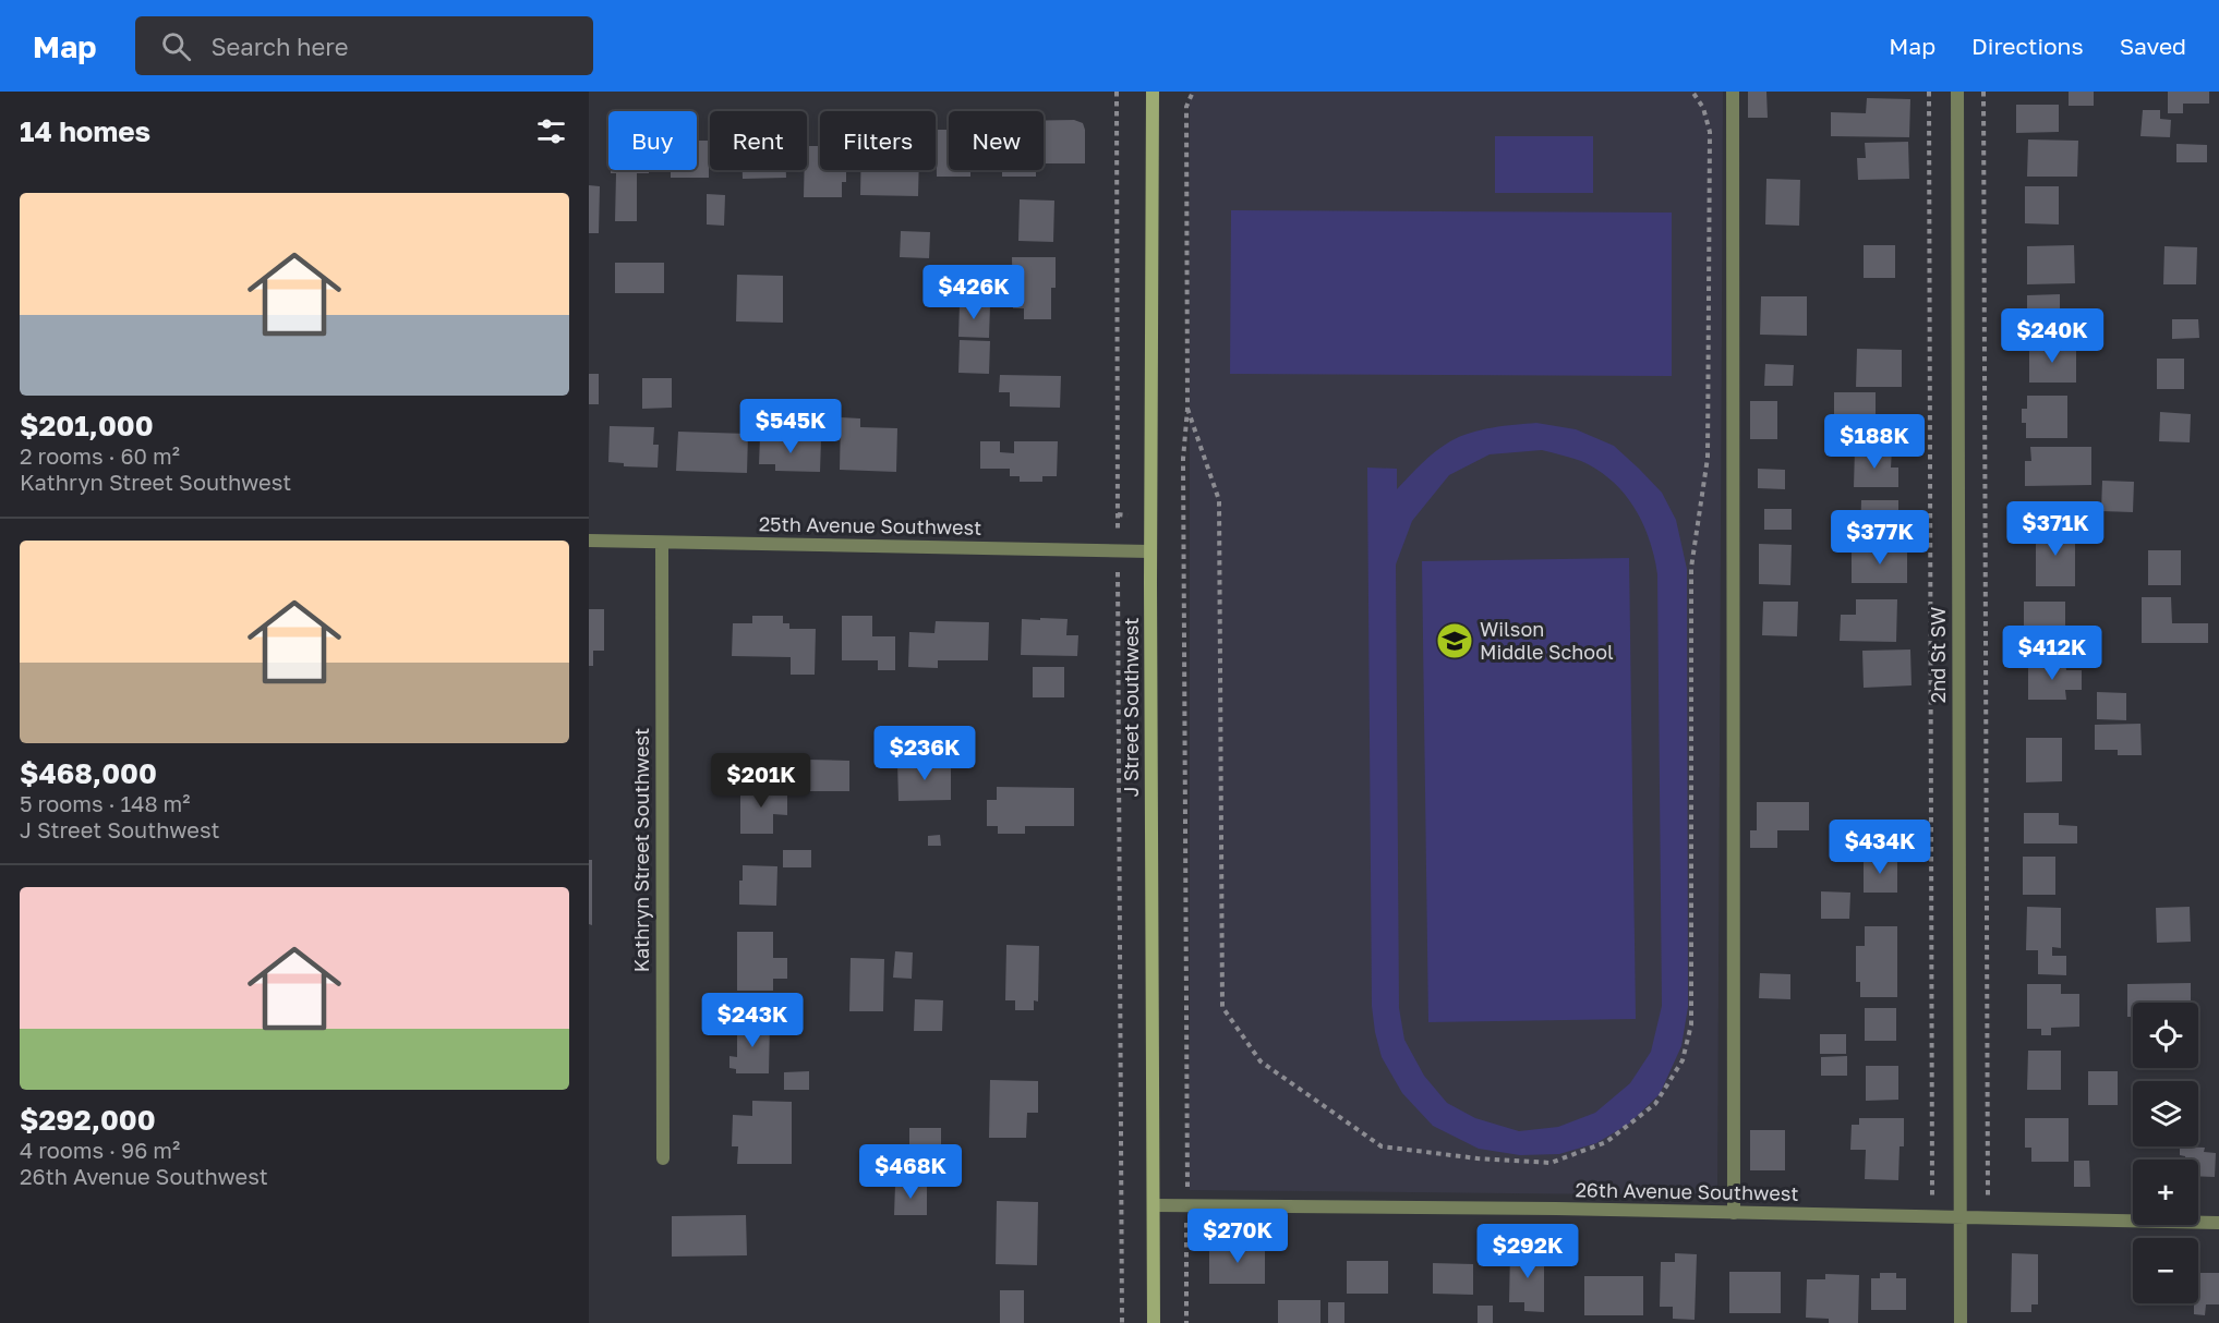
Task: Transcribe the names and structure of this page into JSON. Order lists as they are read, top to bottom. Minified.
{"streets":{"street":["25th Avenue Southwest","2nd St SW","J Street Southwest","Kathryn Street Southwest","26th Avenue Southwest"]},"crossings":[["25th Avenue Southwest","J Street Southwest"],["25th Avenue Southwest","Kathryn Street Southwest"],["2nd St SW","26th Avenue Southwest"],["J Street Southwest","26th Avenue Southwest"]],"places":{"school or university":["Wilson Middle School"]},"page":{"header":"Map","search":"Search here","nav":["Map","Directions","Saved"],"heading":"14 homes","chip":["Buy","Rent","Filters","New"],"list":[{"name":"$201,000","note":"2 rooms · 60 m² · Kathryn Street Southwest"},{"name":"$468,000","note":"5 rooms · 148 m² · J Street Southwest"},{"name":"$292,000","note":"4 rooms · 96 m² · 26th Avenue Southwest"}],"price":["$426K","$240K","$545K","$188K","$371K","$377K","$412K","$236K","$201K","$434K","$243K","$468K","$270K","$292K"],"map_buttons":["+","−"]}}
